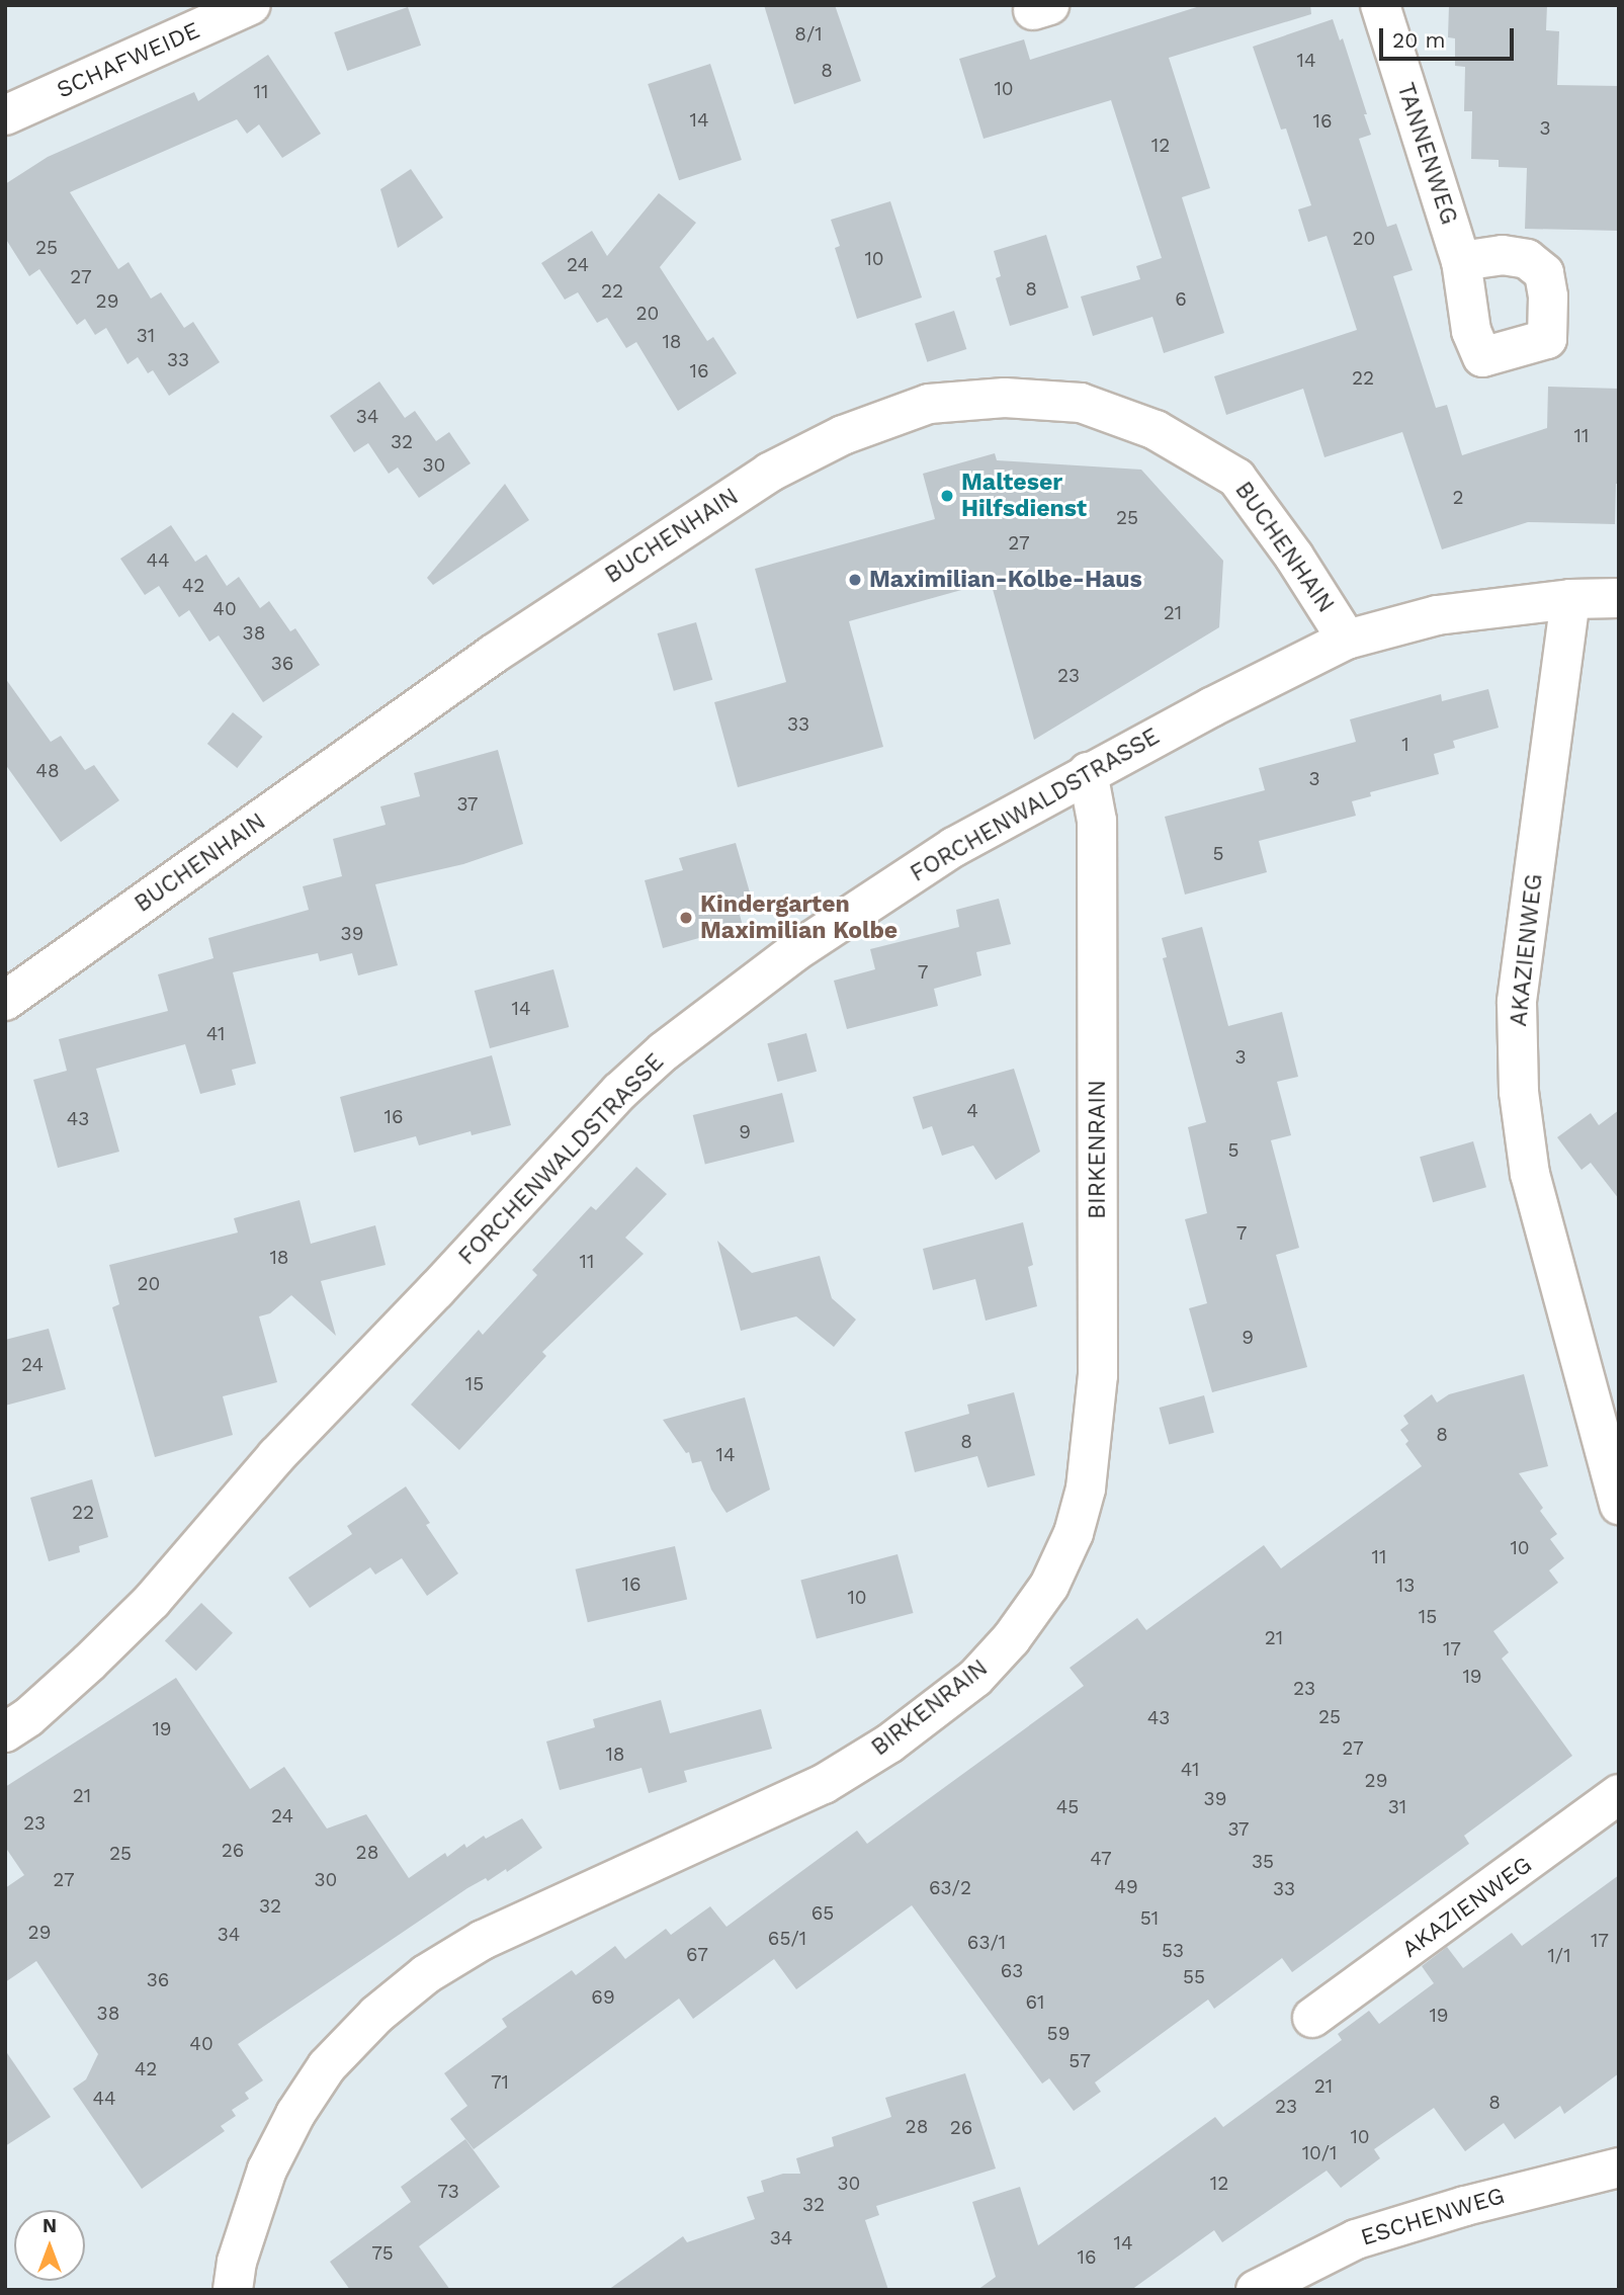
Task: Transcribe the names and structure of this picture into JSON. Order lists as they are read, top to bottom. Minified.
{"streets":{"street":["SCHAFWEIDE","TANNENWEG","BUCHENHAIN","FORCHENWALDSTRASSE","AKAZIENWEG","BIRKENRAIN","ESCHENWEG"]},"crossings":[["BUCHENHAIN","FORCHENWALDSTRASSE"],["FORCHENWALDSTRASSE","AKAZIENWEG"],["FORCHENWALDSTRASSE","BIRKENRAIN"]],"places":["Malteser Hilfsdienst","Maximilian-Kolbe-Haus","Kindergarten Maximilian Kolbe"],"house_numbers":["8/1","14","8","10","11","14","16","3","12","20","25","10","24","27","8","22","6","29","20","31","18","33","16","22","34","11","32","30","2","25","27","44","42","40","21","38","36","23","33","1","48","3","37","5","39","7","14","41","3","4","16","43","9","5","7","18","11","20","9","24","15","8","8","14","22","10","11","16","13","10","15","21","17","19","23","25","43","19","27","18","41","29","21","39","45","31","24","23","37","26","28","25","47","35","27","30","49","63/2","33","32","65","51","29","34","65/1","17","63/1","53","67","1/1","63","55","36","69","61","38","19","59","40","57","42","71","21","44","8","23","28","26","10","10/1","30","12","73","32","34","14","75","16"],"scale_bar":"20 m","north":"top"}
